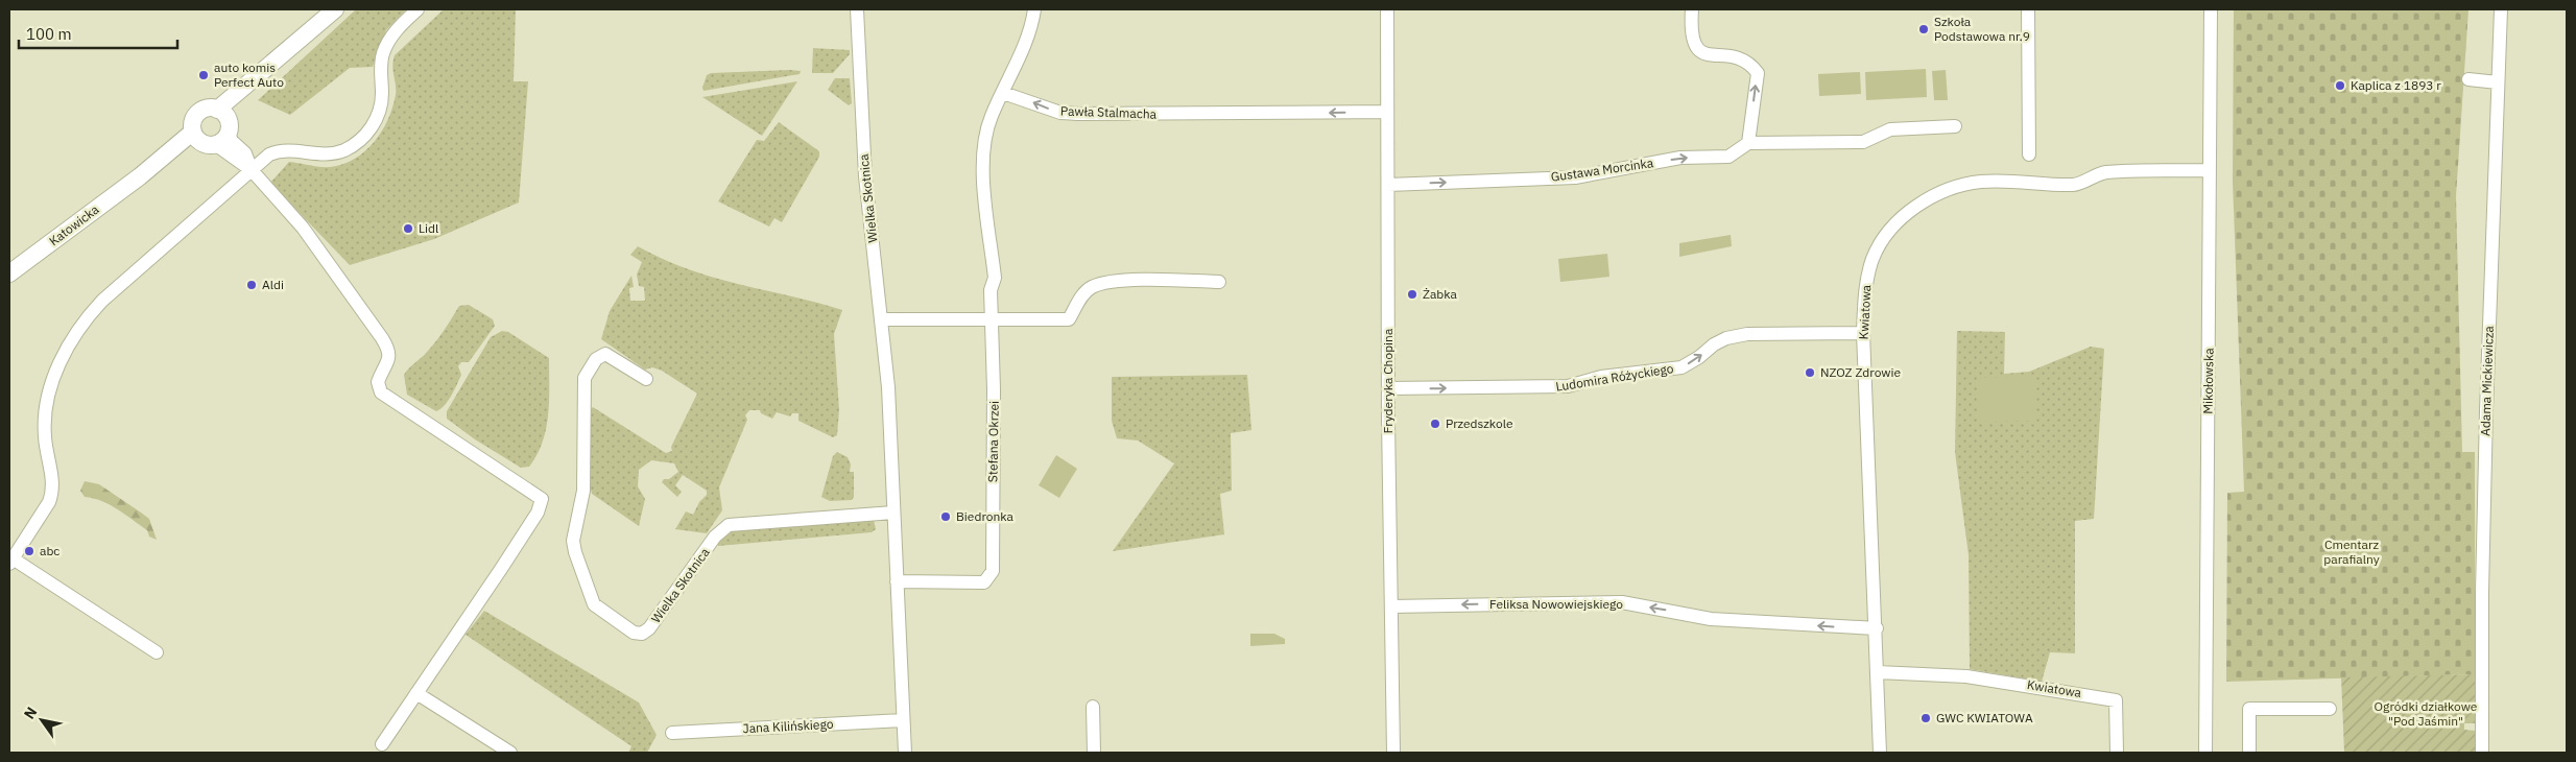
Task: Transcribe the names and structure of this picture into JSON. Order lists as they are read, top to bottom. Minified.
{"streets":{"main road":["Katowicka"],"street":["Pawła Stalmacha","Gustawa Morcinka","Wielka Skotnica","Kwiatowa","Ludomira Różyckiego","Fryderyka Chopina","Mikołowska","Adama Mickiewicza","Stefana Okrzei","Feliksa Nowowiejskiego","Jana Kilińskiego"]},"crossings":[["Pawła Stalmacha","Fryderyka Chopina"],["Gustawa Morcinka","Fryderyka Chopina"],["Wielka Skotnica","Stefana Okrzei"],["Wielka Skotnica","Jana Kilińskiego"],["Kwiatowa","Ludomira Różyckiego"],["Kwiatowa","Mikołowska"],["Kwiatowa","Feliksa Nowowiejskiego"],["Ludomira Różyckiego","Fryderyka Chopina"],["Fryderyka Chopina","Feliksa Nowowiejskiego"]],"one_way":["Pawła Stalmacha","Gustawa Morcinka","Ludomira Różyckiego","Feliksa Nowowiejskiego"],"parks":["Cmentarz parafialny","Ogródki działkowe \"Pod Jaśmin\""],"places":["Szkoła Podstawowa nr.9","auto komis Perfect Auto","Kaplica z 1893 r","Lidl","Aldi","Żabka","NZOZ Zdrowie","Przedszkole","Biedronka","abc","GWC KWIATOWA"],"scale_bar":"100 m","north":"top left"}
